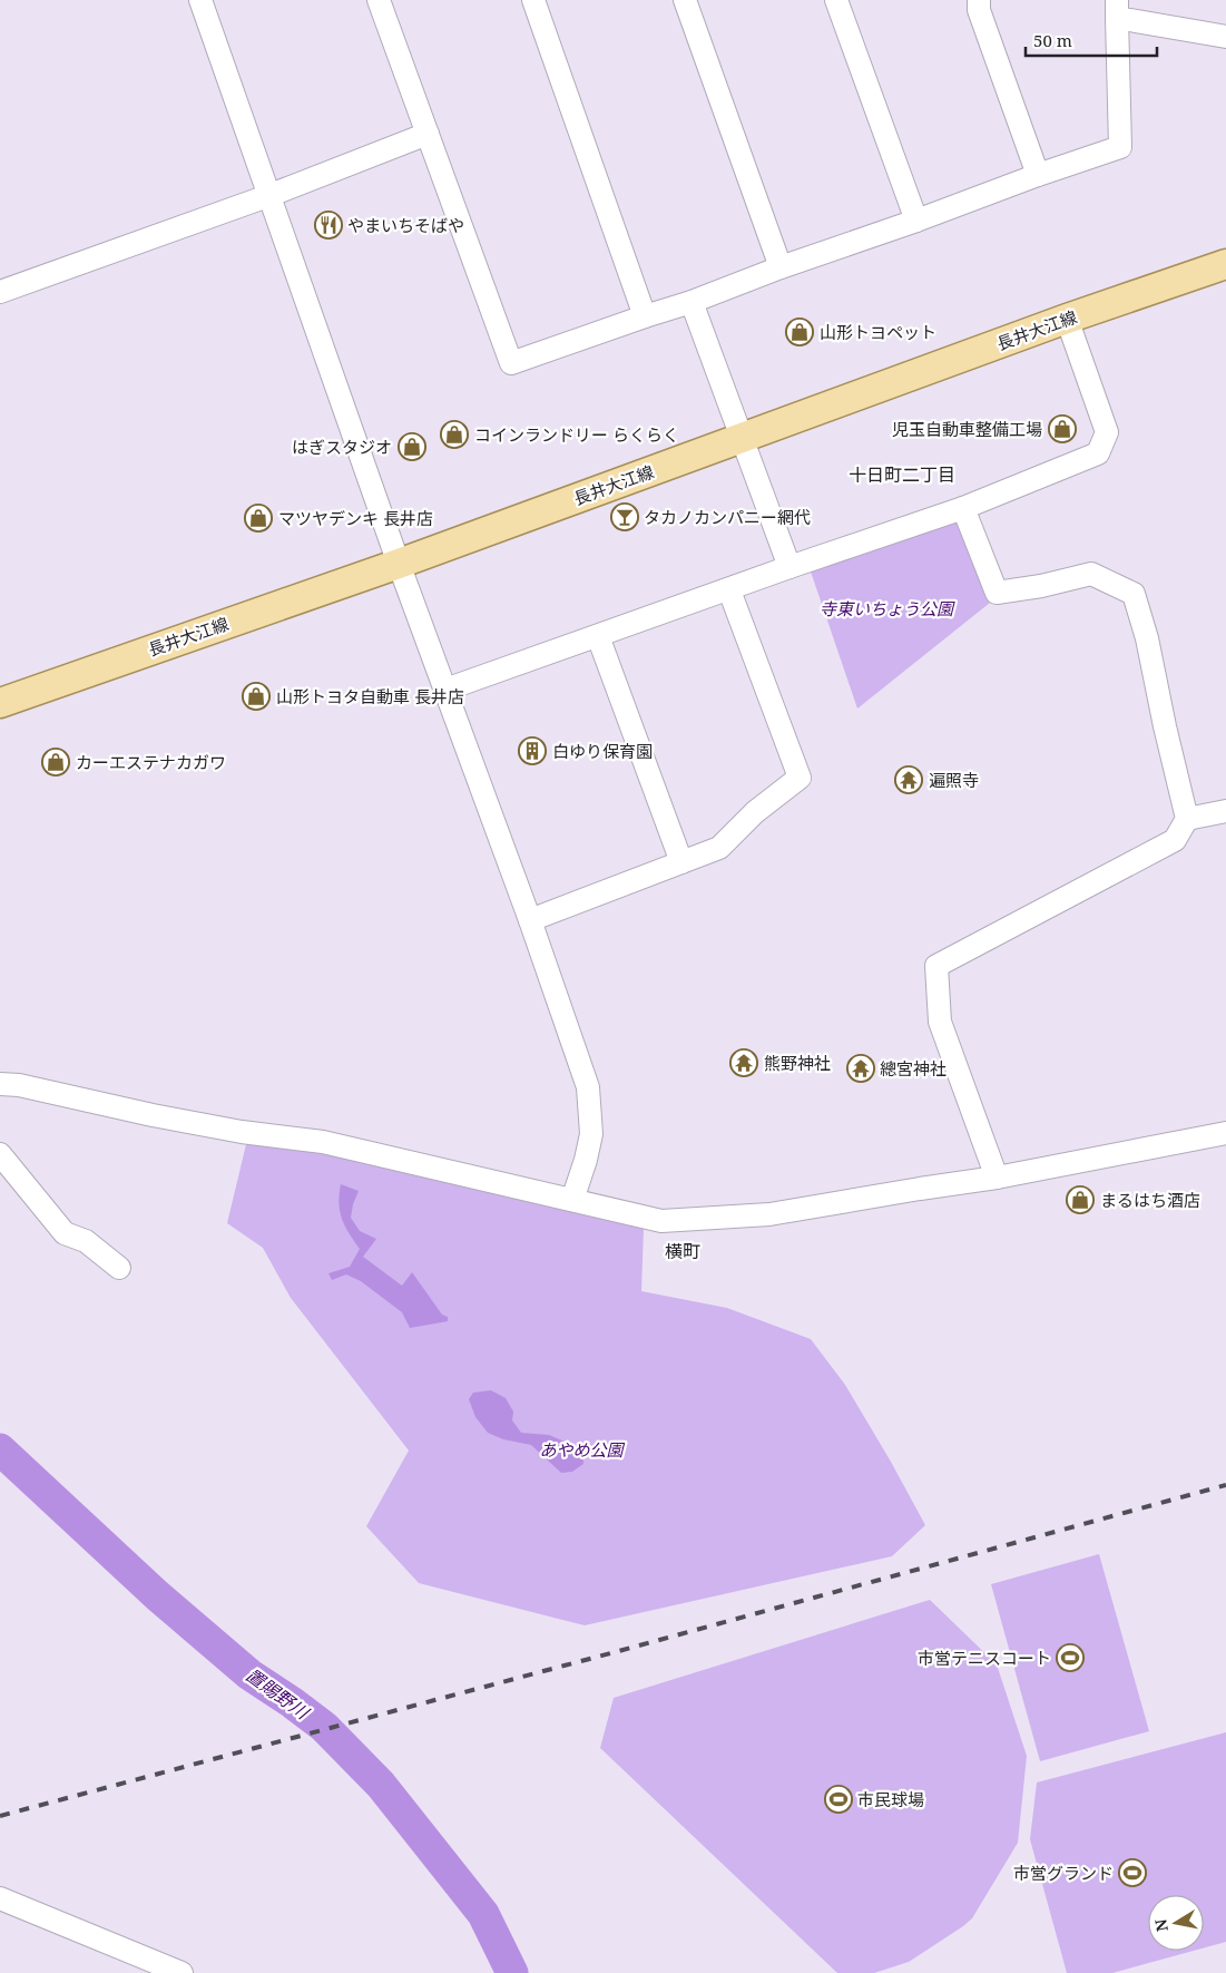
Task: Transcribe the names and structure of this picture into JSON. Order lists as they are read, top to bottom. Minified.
{"streets":{"main road":["長井大江線"]},"districts":["十日町二丁目","横町"],"water":["置賜野川"],"parks":["寺東いちょう公園","あやめ公園"],"places":{"restaurant":["やまいちそばや"],"shop":["山形トヨペット","児玉自動車整備工場","コインランドリー らくらく","はぎスタジオ","マツヤデンキ 長井店","山形トヨタ自動車 長井店","カーエステナカガワ","まるはち酒店"],"bar":["タカノカンパニー網代"],"building":["白ゆり保育園"],"temple":["遍照寺","熊野神社","總宮神社"],"sports":["市営テニスコート","市民球場","市営グランド"]},"scale_bar":"50 m","north":"left"}
